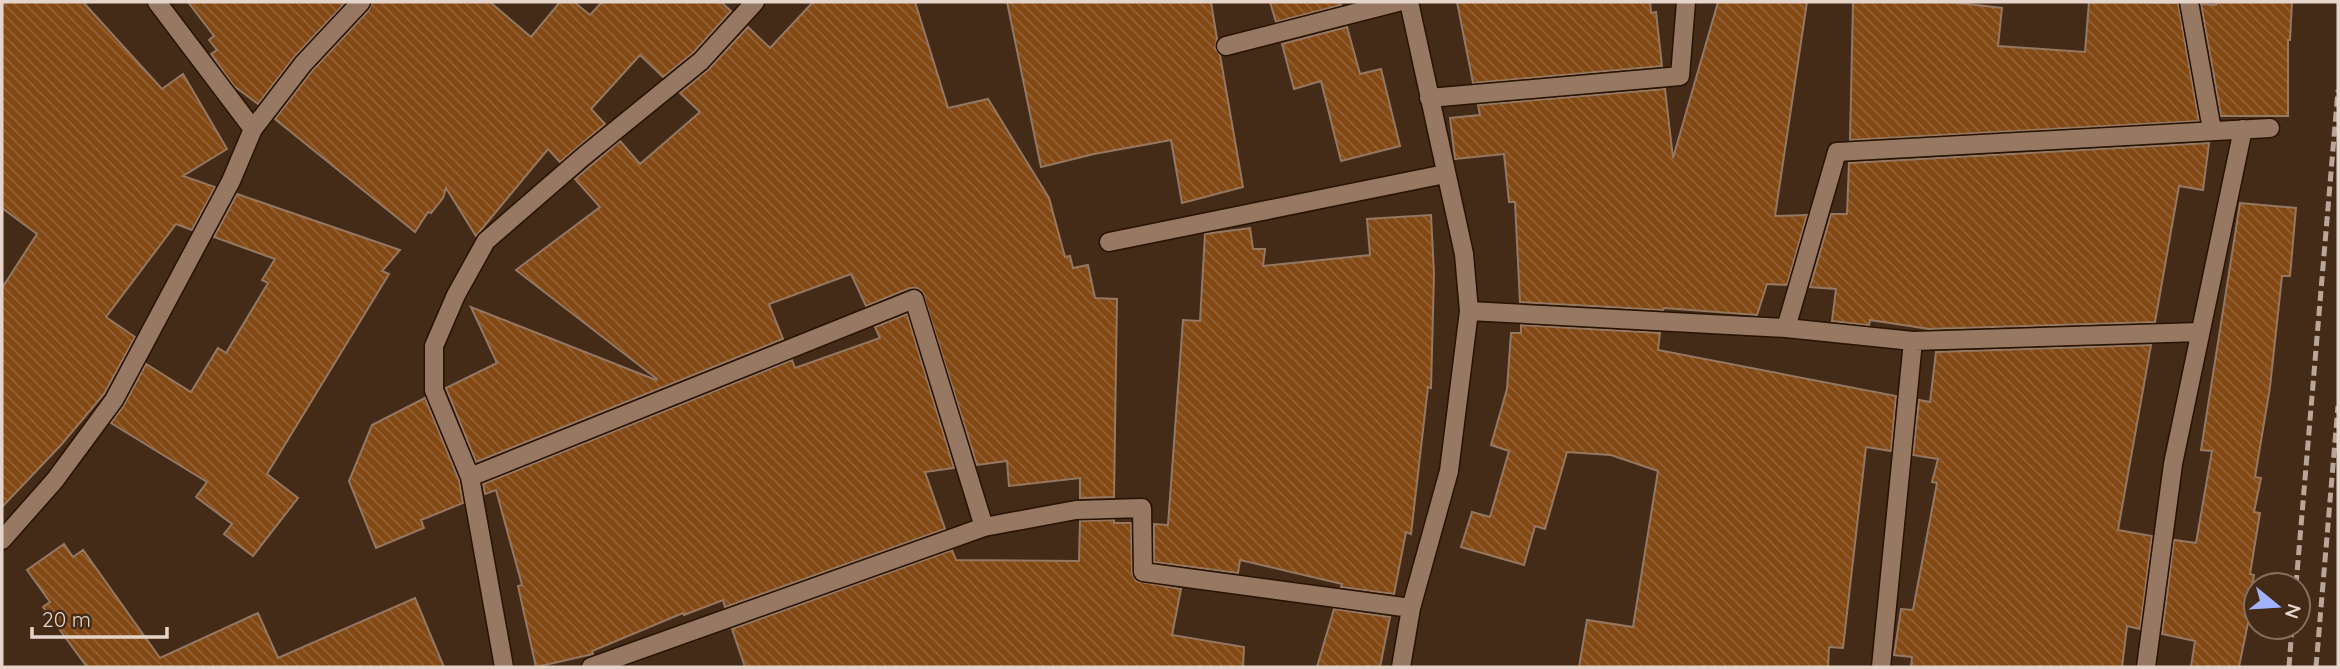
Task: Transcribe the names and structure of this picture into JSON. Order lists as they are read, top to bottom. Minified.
{"scale_bar":"20 m","north":"right"}
